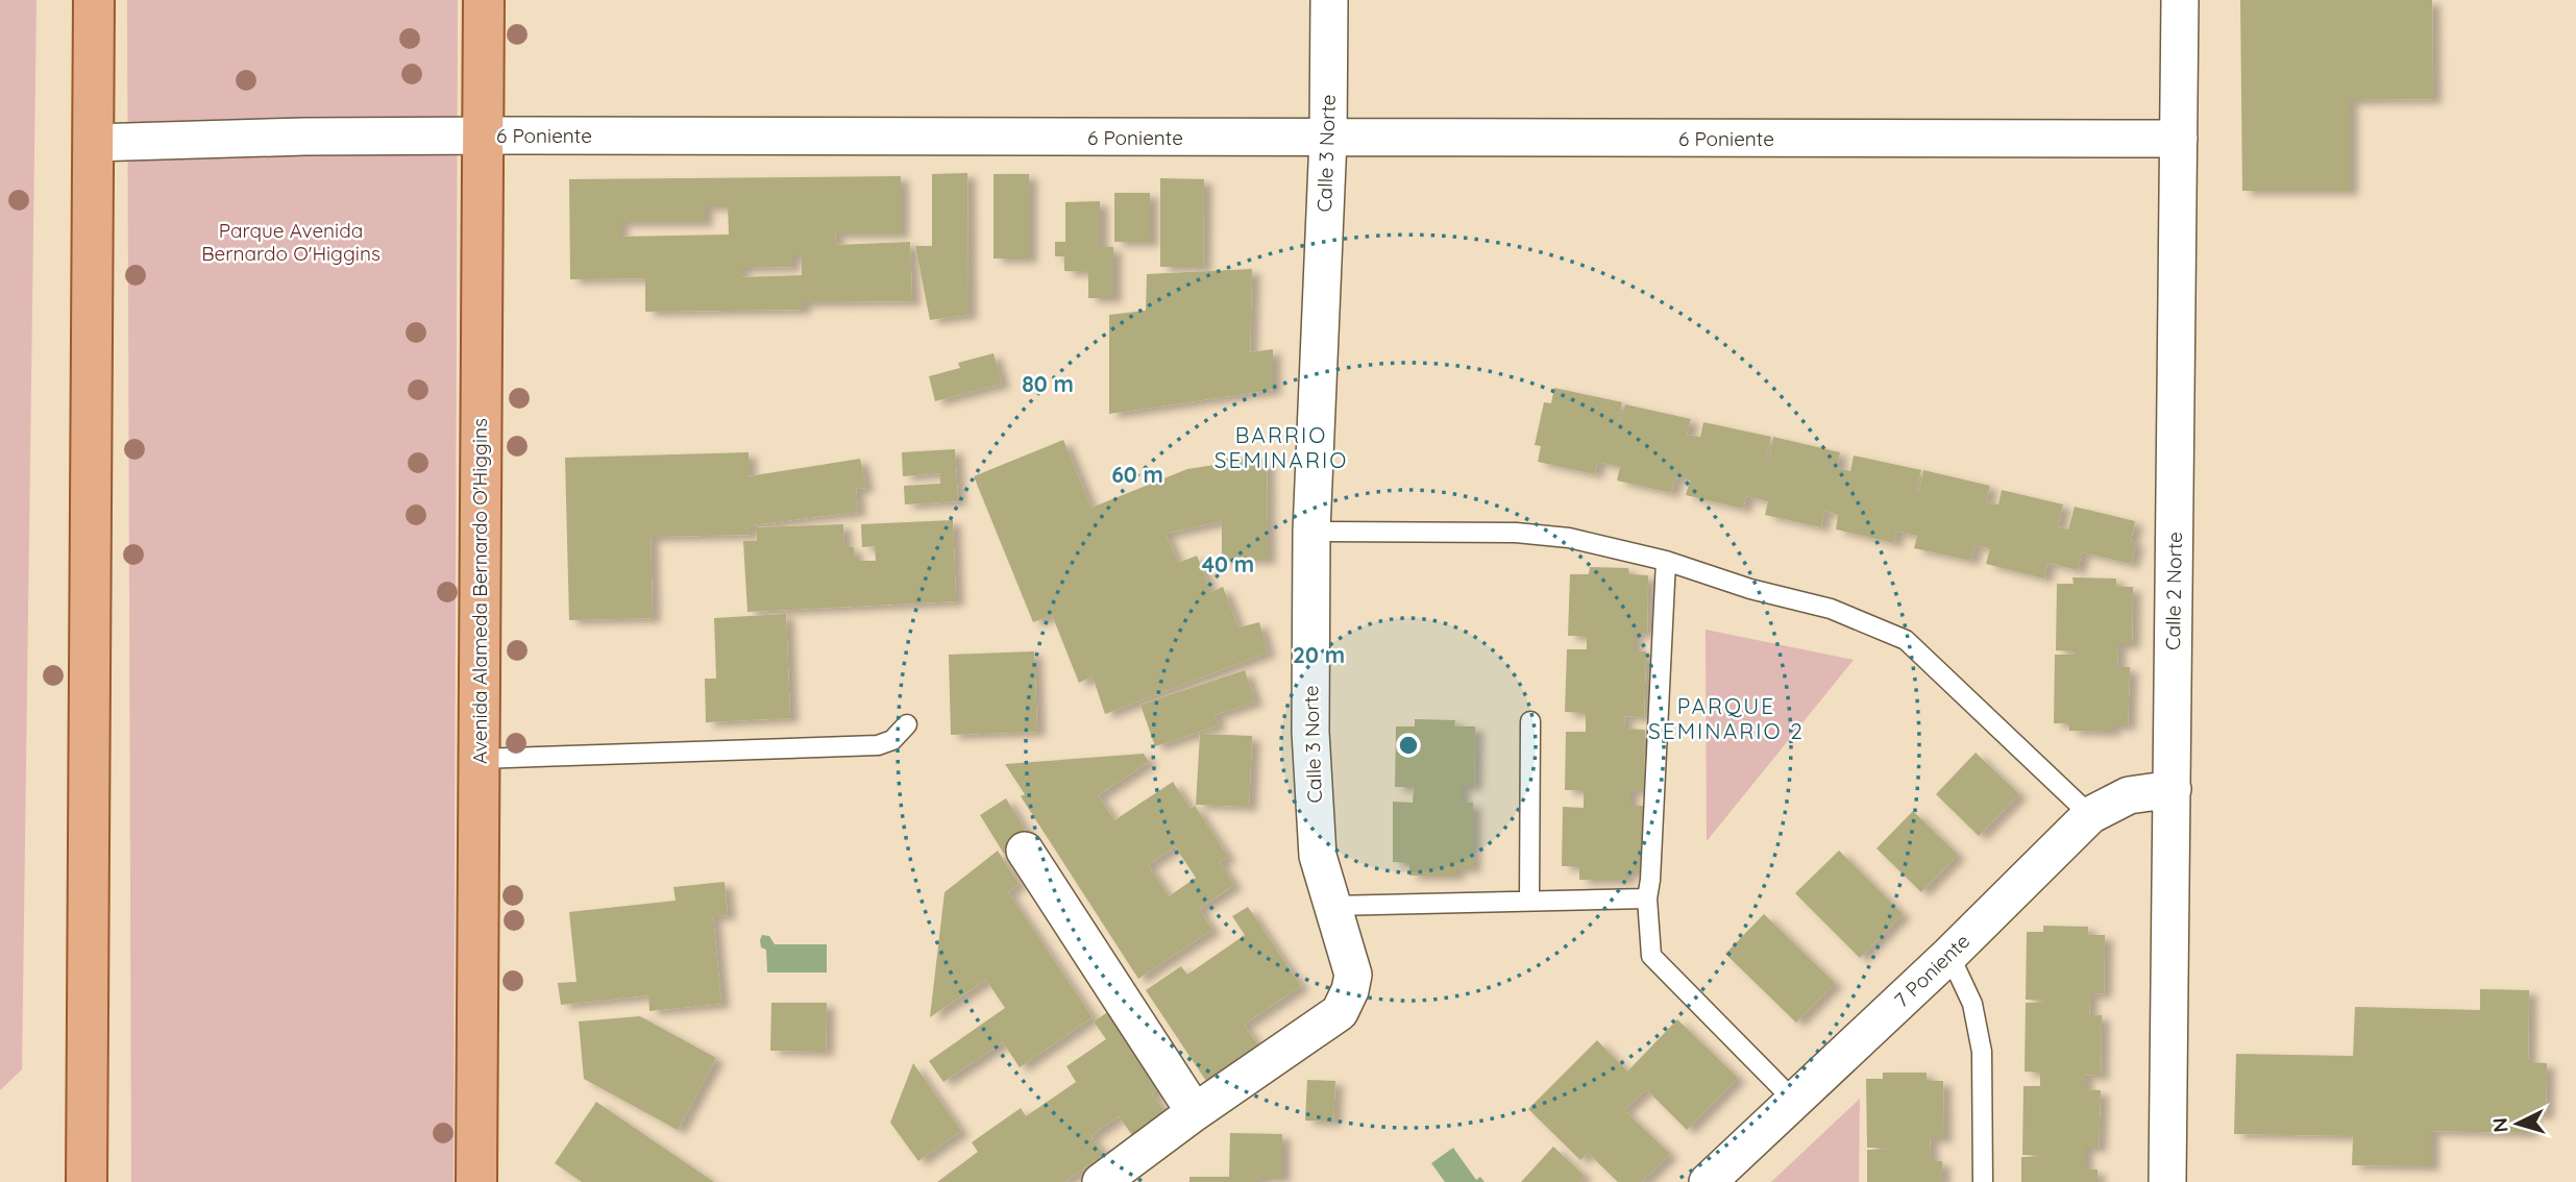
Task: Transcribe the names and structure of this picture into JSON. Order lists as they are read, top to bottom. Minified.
{"streets":{"main road":["Avenida Alameda Bernardo O'Higgins"],"street":["6 Poniente","Calle 3 Norte","Calle 2 Norte","7 Poniente"]},"crossings":[["6 Poniente","Calle 3 Norte"],["6 Poniente","Avenida Alameda Bernardo O'Higgins"],["6 Poniente","Calle 2 Norte"],["Calle 2 Norte","7 Poniente"]],"districts":["BARRIO SEMINARIO","PARQUE SEMINARIO 2"],"parks":["Parque Avenida Bernardo O'Higgins"],"north":"left","rings":["80 m","60 m","40 m","20 m"]}
